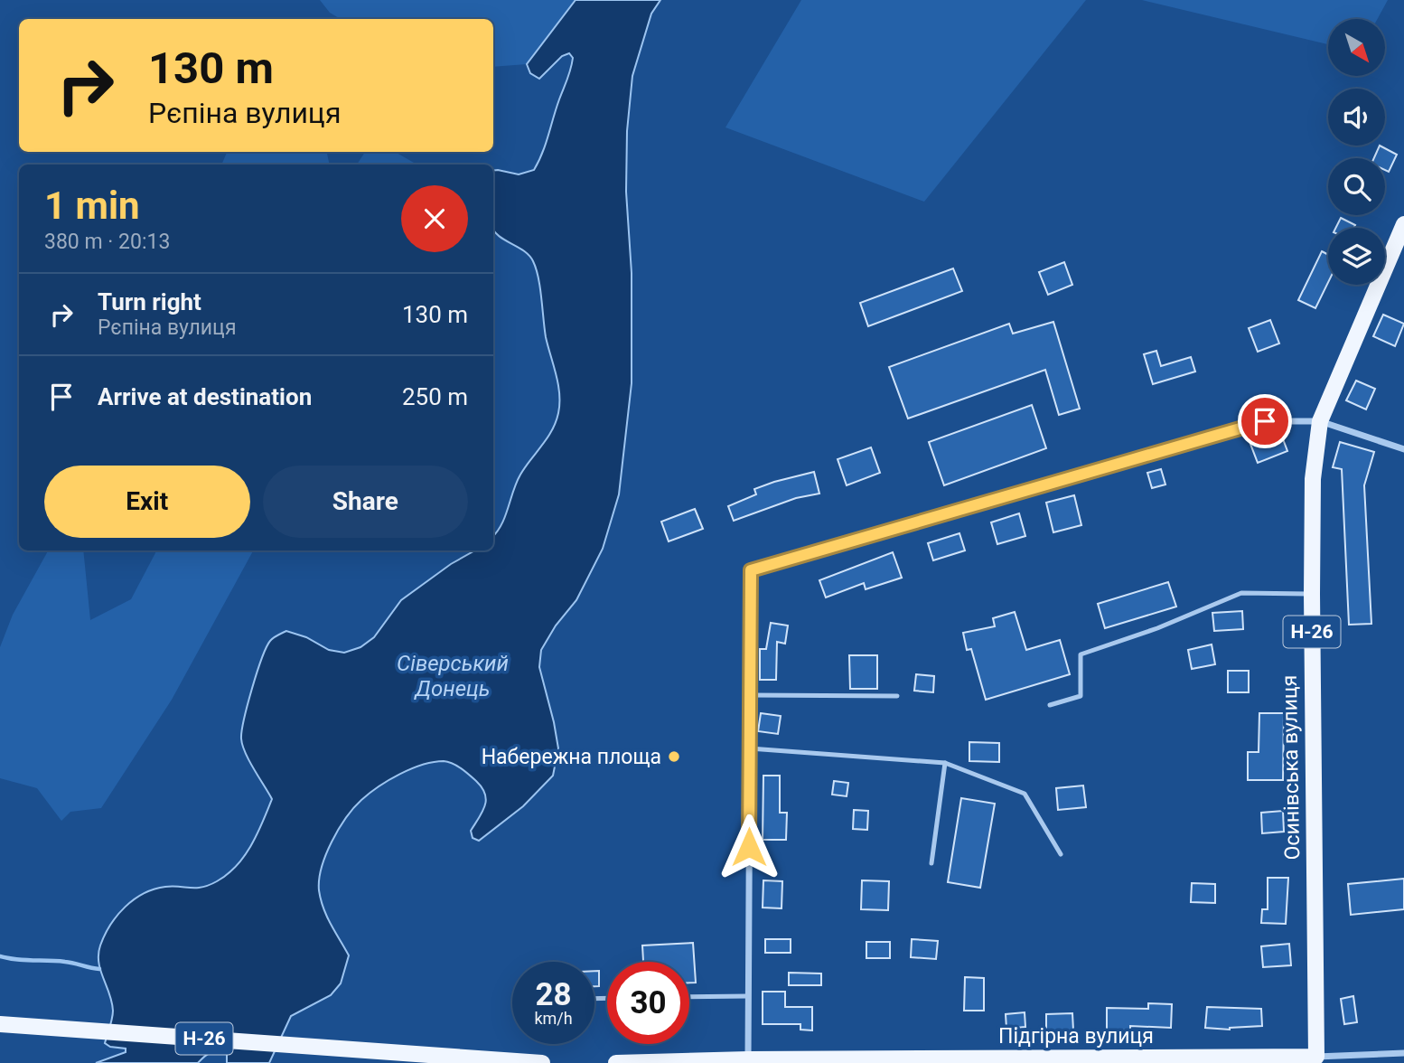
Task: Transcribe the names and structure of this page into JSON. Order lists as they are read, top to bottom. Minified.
{"streets":{"main road":["Н-26","Осинівська вулиця","Підгірна вулиця"]},"crossings":[["Осинівська вулиця","Підгірна вулиця"]],"water":["Сіверський Донець"],"places":["Набережна площа"],"north":"bottom right","page":{"turn":["130 m","Рєпіна вулиця"],"heading":["1 min","380 m · 20:13"],"list":[{"name":"Turn right","note":"Рєпіна вулиця","value":"130 m"},{"name":"Arrive at destination","value":"250 m"}],"buttons":["Exit","Share"],"speed":"28 km/h","limit":"30"}}
